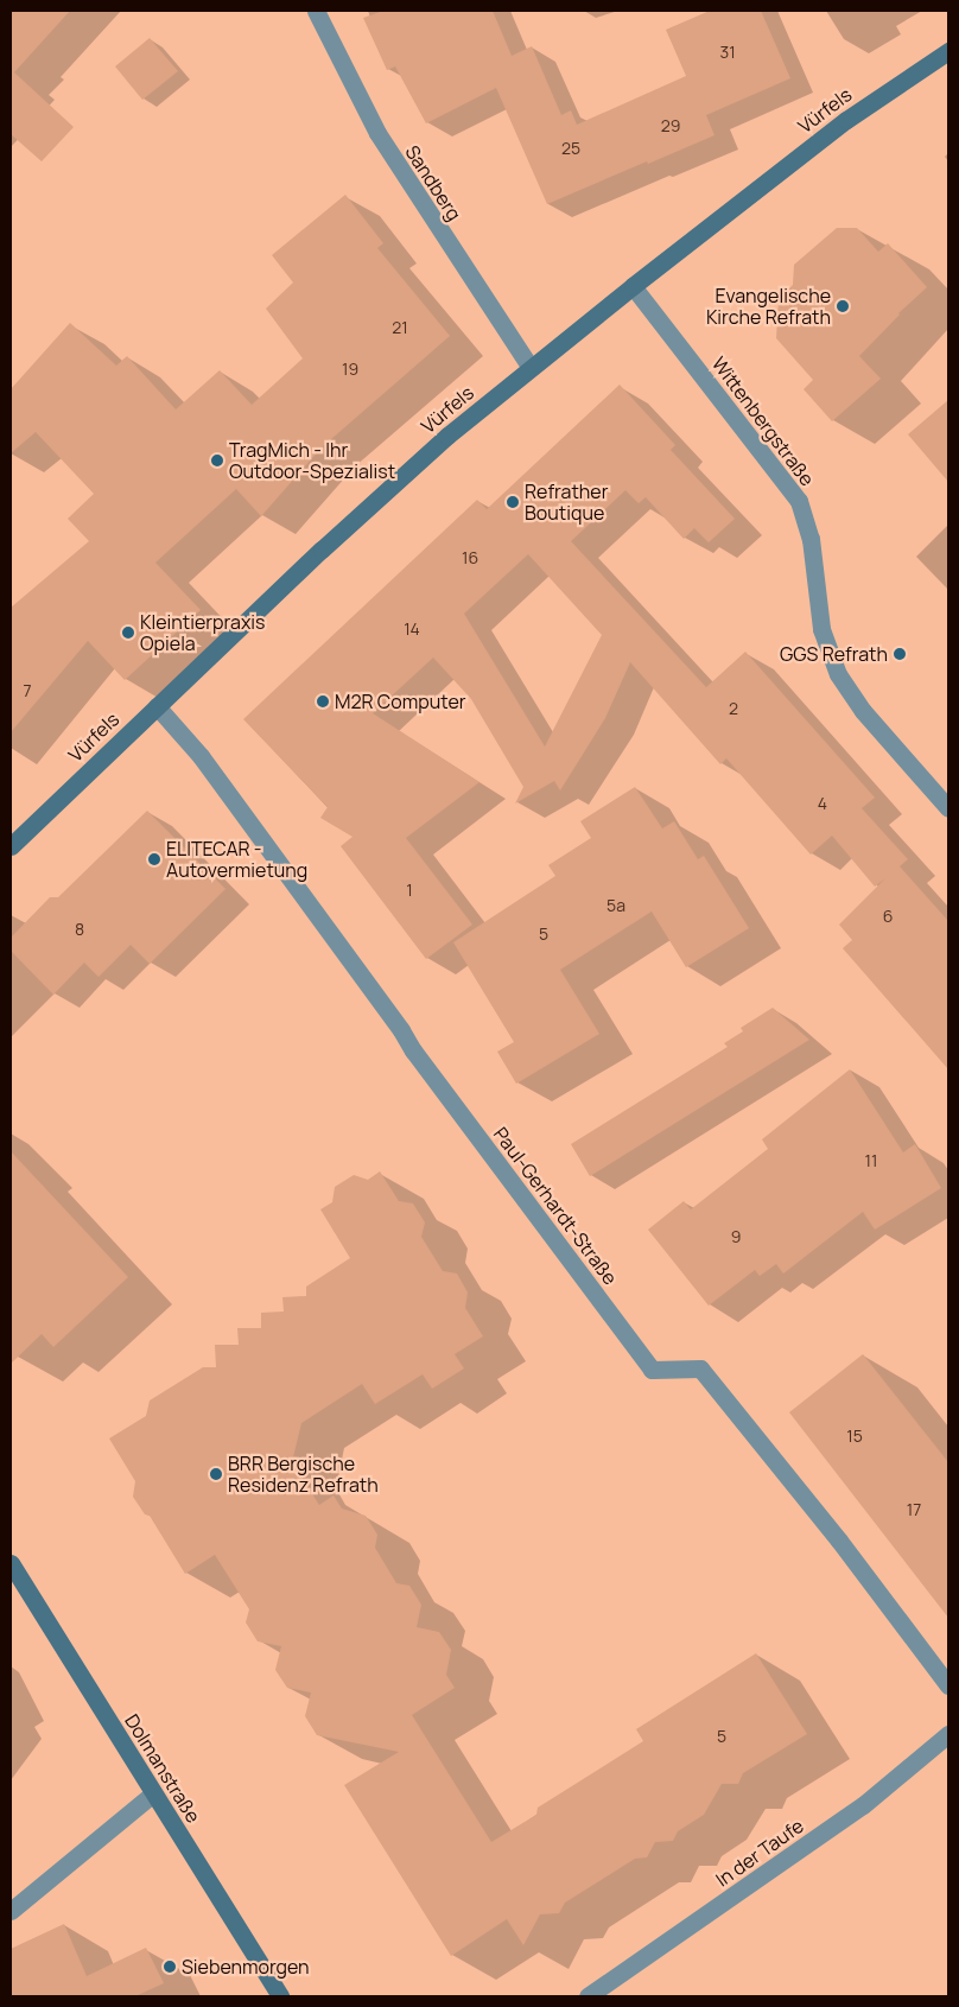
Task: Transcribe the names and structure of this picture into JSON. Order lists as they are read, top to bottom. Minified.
{"streets":{"street":["Vürfels","Sandberg","Wittenbergstraße","Paul-Gerhardt-Straße","Dolmanstraße","In der Taufe"]},"crossings":[["Vürfels","Sandberg"],["Vürfels","Wittenbergstraße"],["Vürfels","Paul-Gerhardt-Straße"]],"places":["Evangelische Kirche Refrath","TragMich - Ihr Outdoor-Spezialist","Refrather Boutique","Kleintierpraxis Opiela","GGS Refrath","M2R Computer","ELITECAR - Autovermietung","BRR Bergische Residenz Refrath","Siebenmorgen"],"house_numbers":["31","29","25","21","19","16","14","7","2","4","1","5a","6","8","5","11","9","15","17","5"]}
